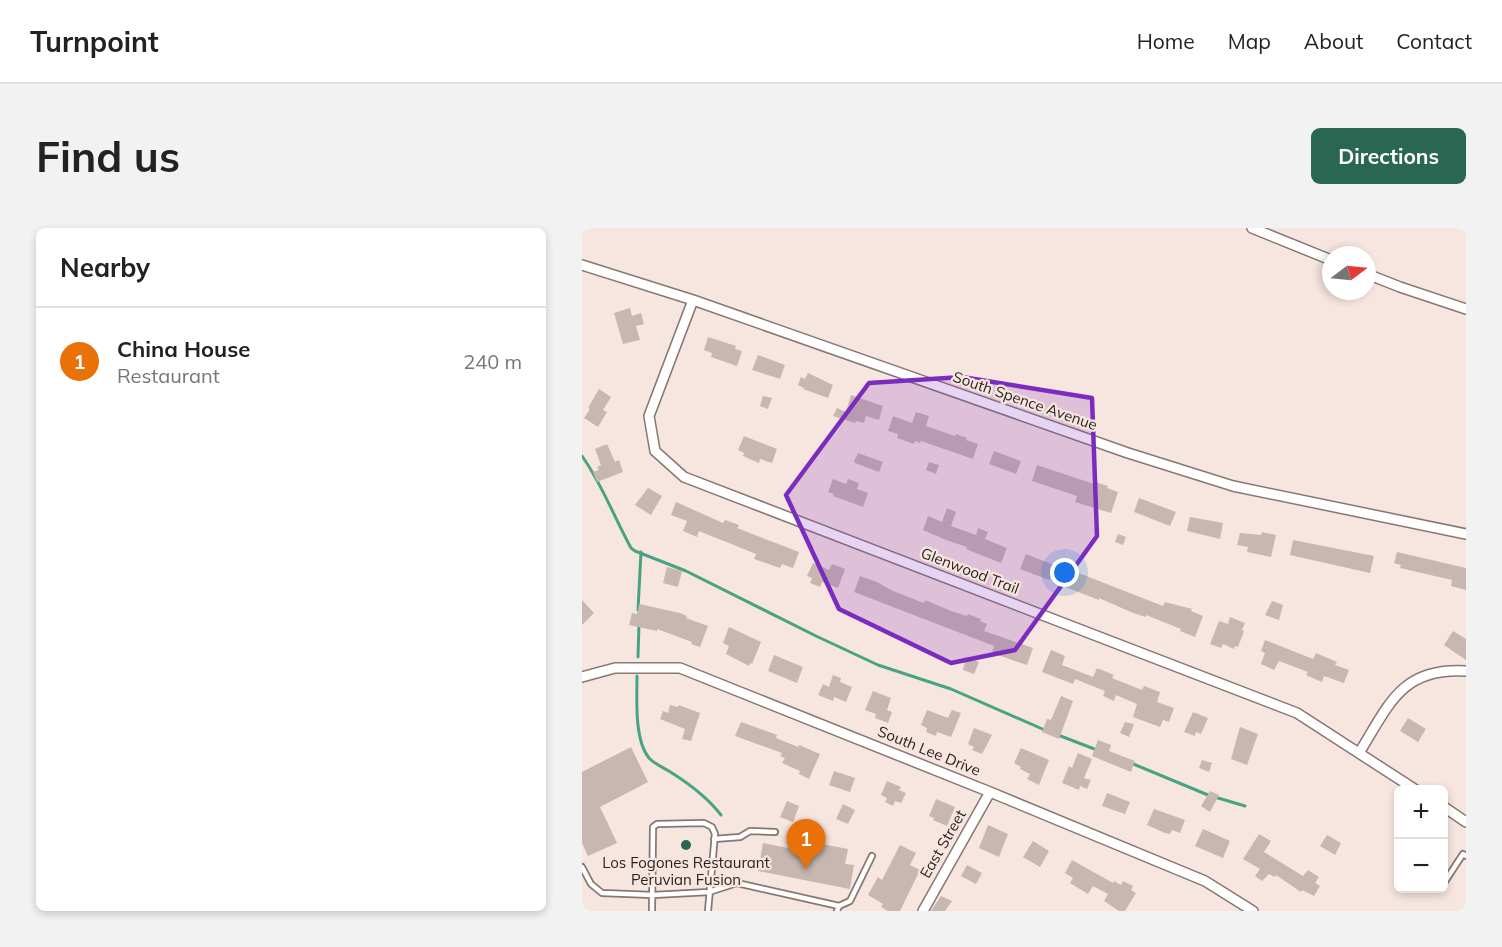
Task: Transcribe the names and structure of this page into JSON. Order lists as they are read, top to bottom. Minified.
{"streets":{"street":["South Spence Avenue","Glenwood Trail","South Lee Drive","East Street"]},"crossings":[["South Spence Avenue","Glenwood Trail"],["South Lee Drive","East Street"]],"places":["Los Fogones Restaurant Peruvian Fusion"],"north":"right","page":{"header":"Turnpoint","nav":["Home","Map","About","Contact"],"buttons":"Directions","title":"Find us","heading":"Nearby","list":[{"mark":"1","name":"China House","note":"Restaurant","value":"240 m"}],"map_buttons":["+","−"],"pins":"1"}}
